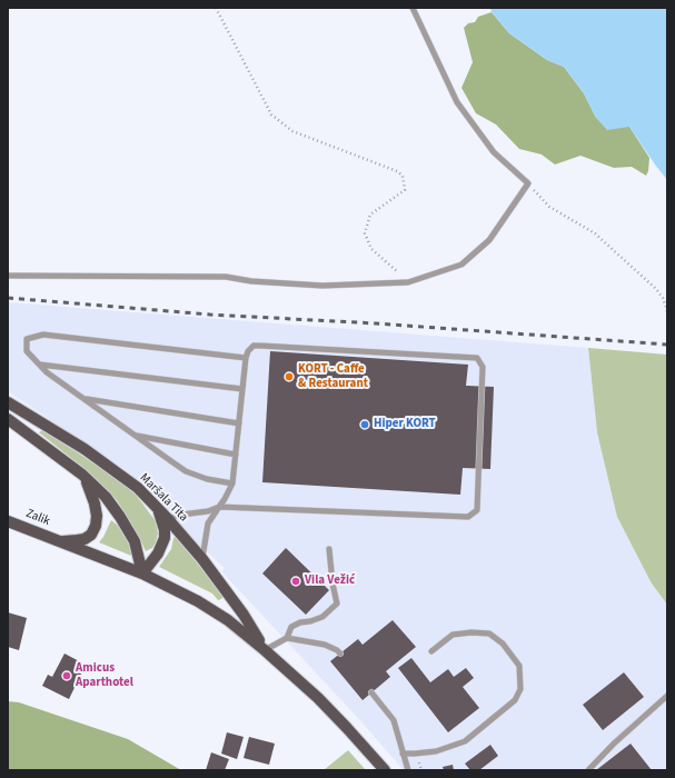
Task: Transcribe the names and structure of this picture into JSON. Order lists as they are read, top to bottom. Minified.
{"streets":{"main road":["Maršala Tita","Zalik"]},"crossings":[["Maršala Tita","Zalik"]],"places":["KORT - Caffe & Restaurant","Hiper KORT","Vila Vežić","Amicus Aparthotel"]}
